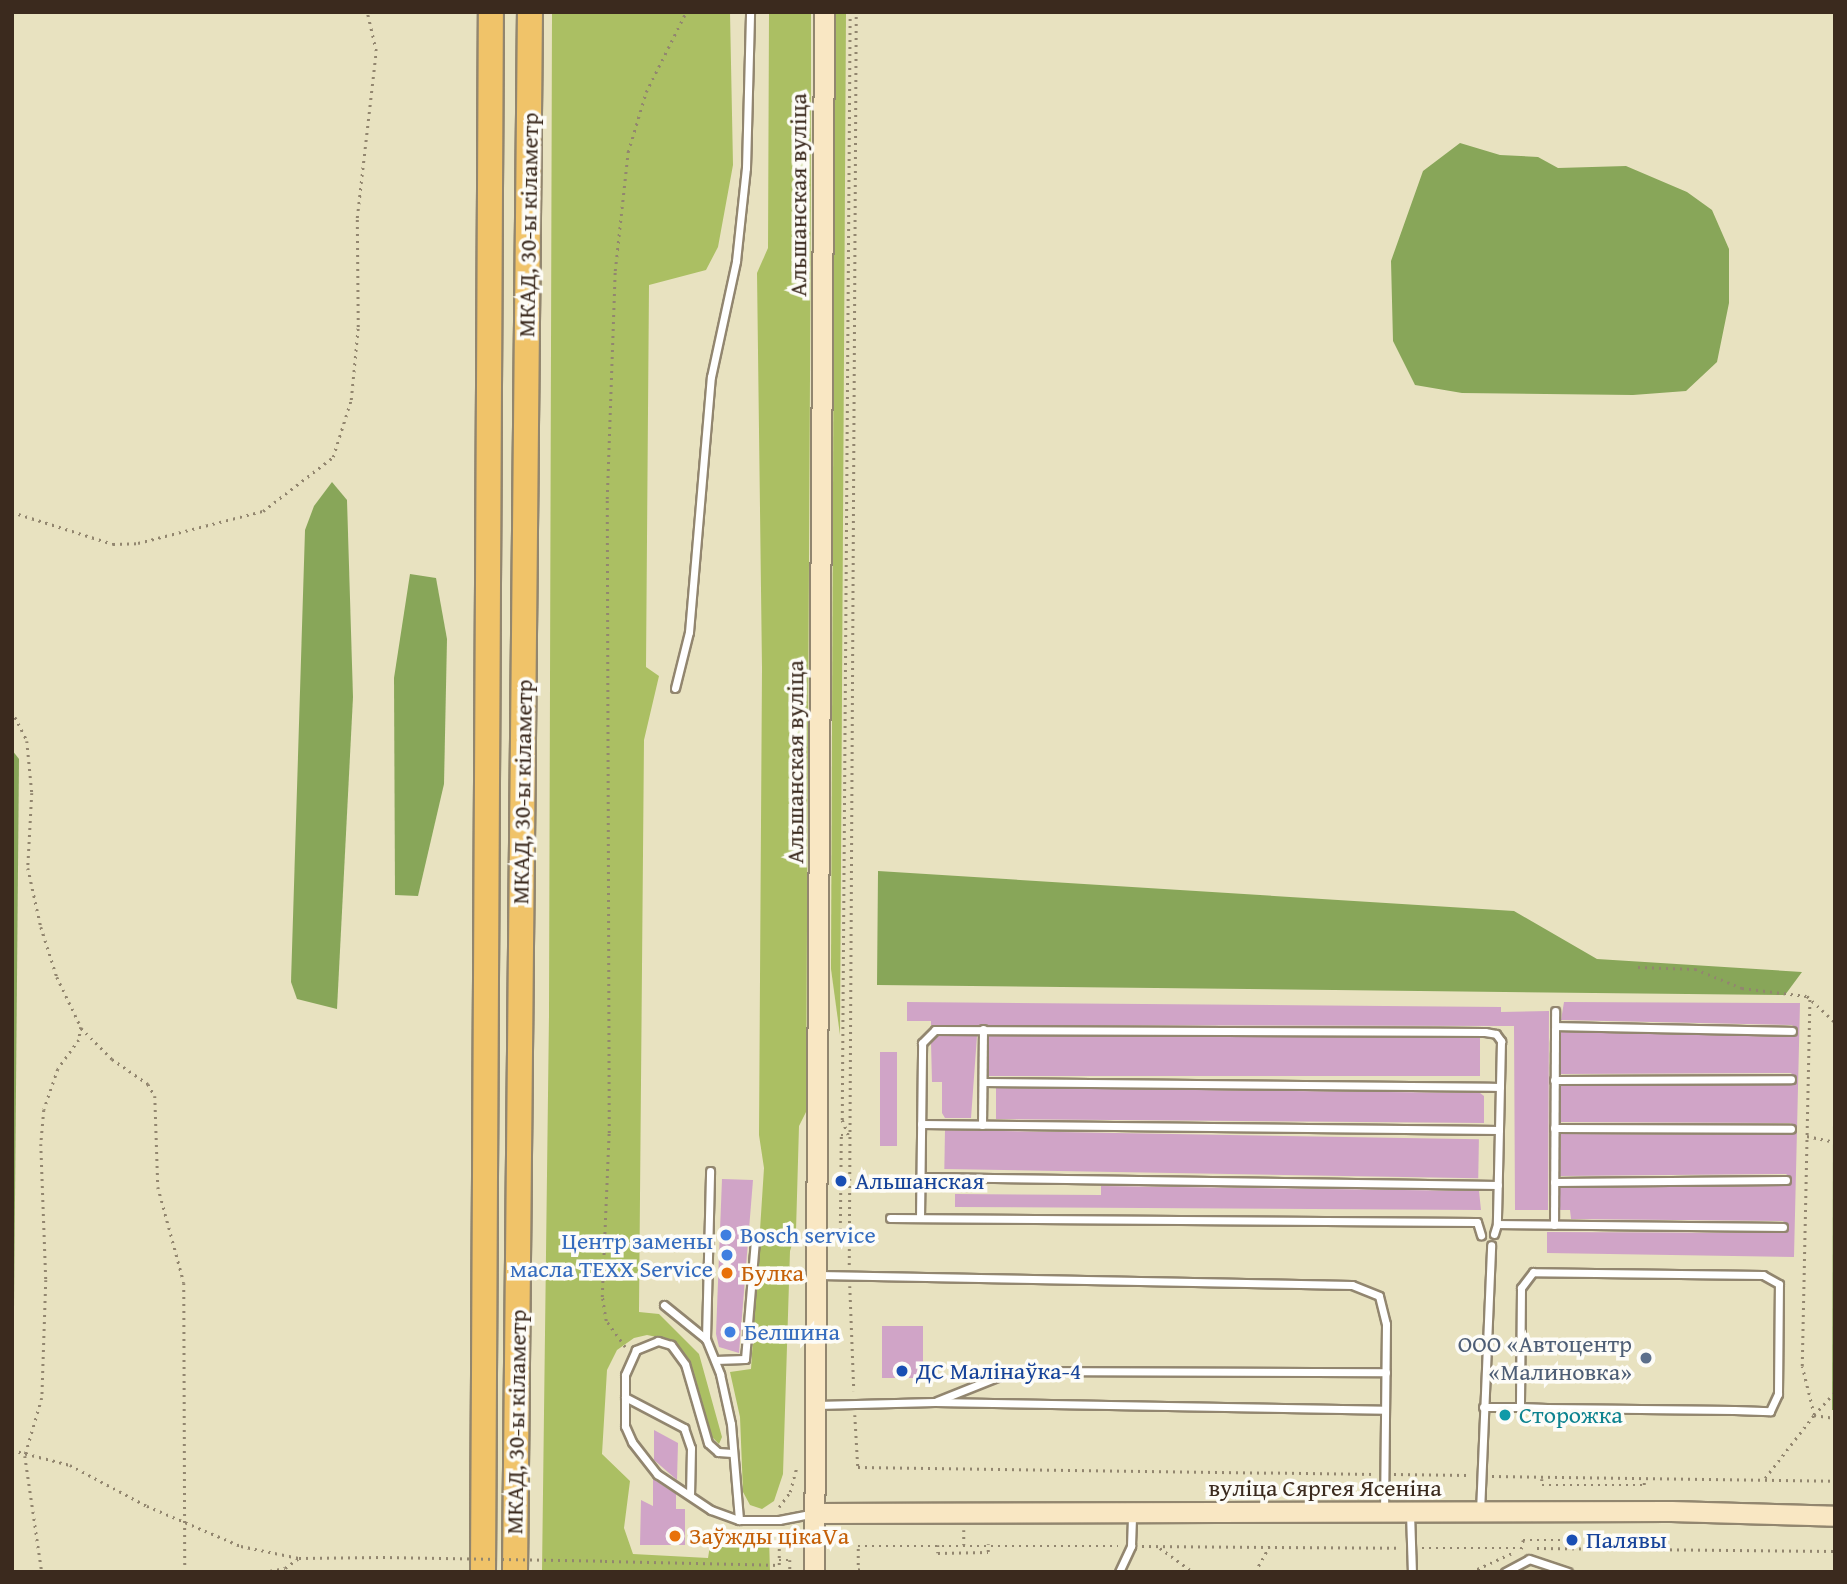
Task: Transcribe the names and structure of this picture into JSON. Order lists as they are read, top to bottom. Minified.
{"streets":{"highway":["МКАД, 30-ы кіламетр"],"main road":["Альшанская вуліца","вуліца Сяргея Ясеніна"]},"crossings":[["Альшанская вуліца","вуліца Сяргея Ясеніна"]],"places":["Альшанская","Bosch service","Центр замены масла TEXX Service","Булка","Белшина","ООО «Автоцентр «Малиновка»","ДС Малінаўка-4","Сторожка","Заўжды цікаVа","Палявы"]}
